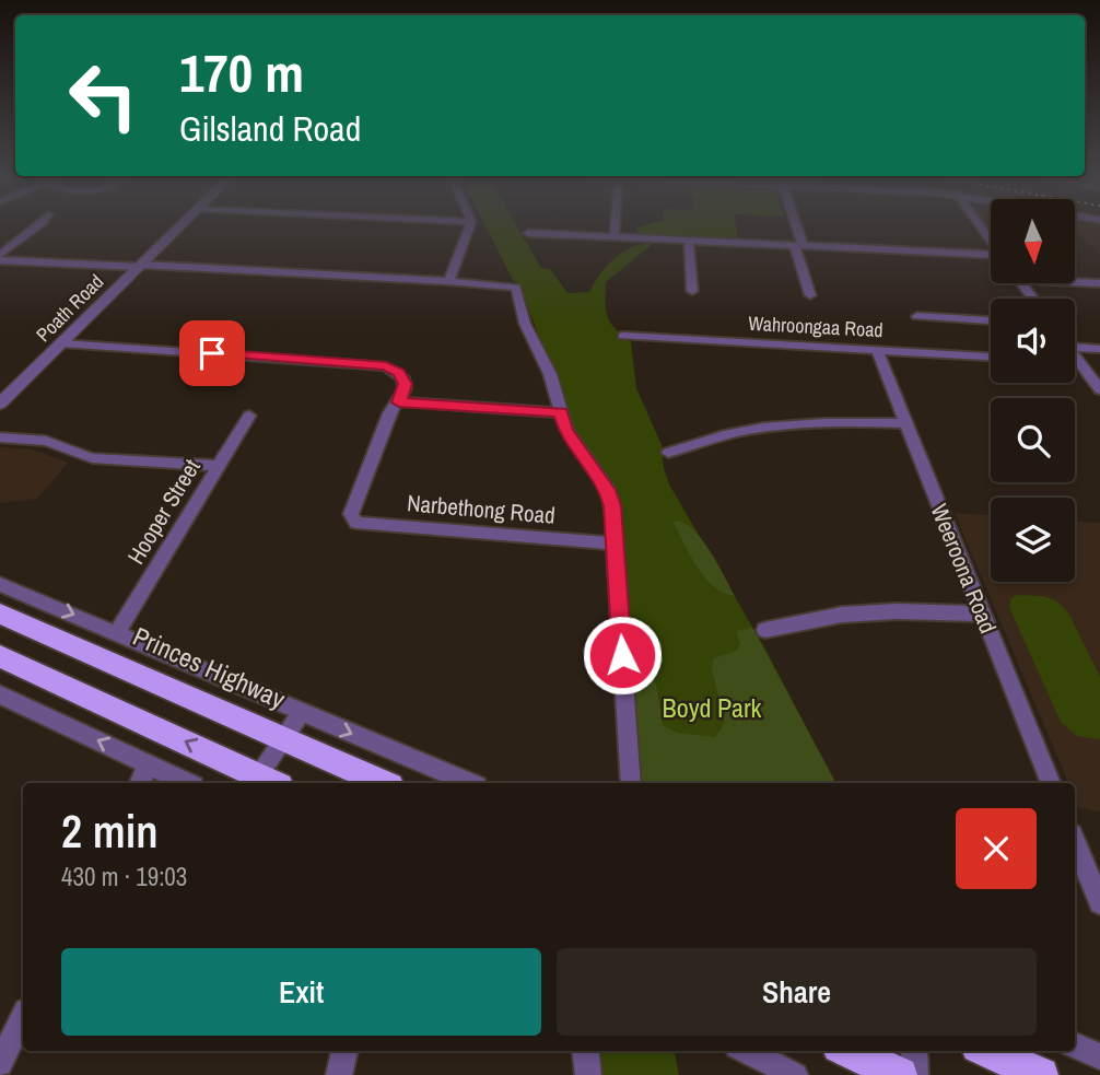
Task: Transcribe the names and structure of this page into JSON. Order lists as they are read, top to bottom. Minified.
{"streets":{"highway":["Princes Highway"],"street":["Poath Road","Wahroongaa Road","Narbethong Road","Hooper Street","Weeroona Road"]},"crossings":[["Wahroongaa Road","Weeroona Road"]],"parks":["Boyd Park"],"north":"bottom","page":{"turn":["170 m","Gilsland Road"],"heading":["2 min","430 m · 19:03"],"buttons":["Exit","Share"]}}
